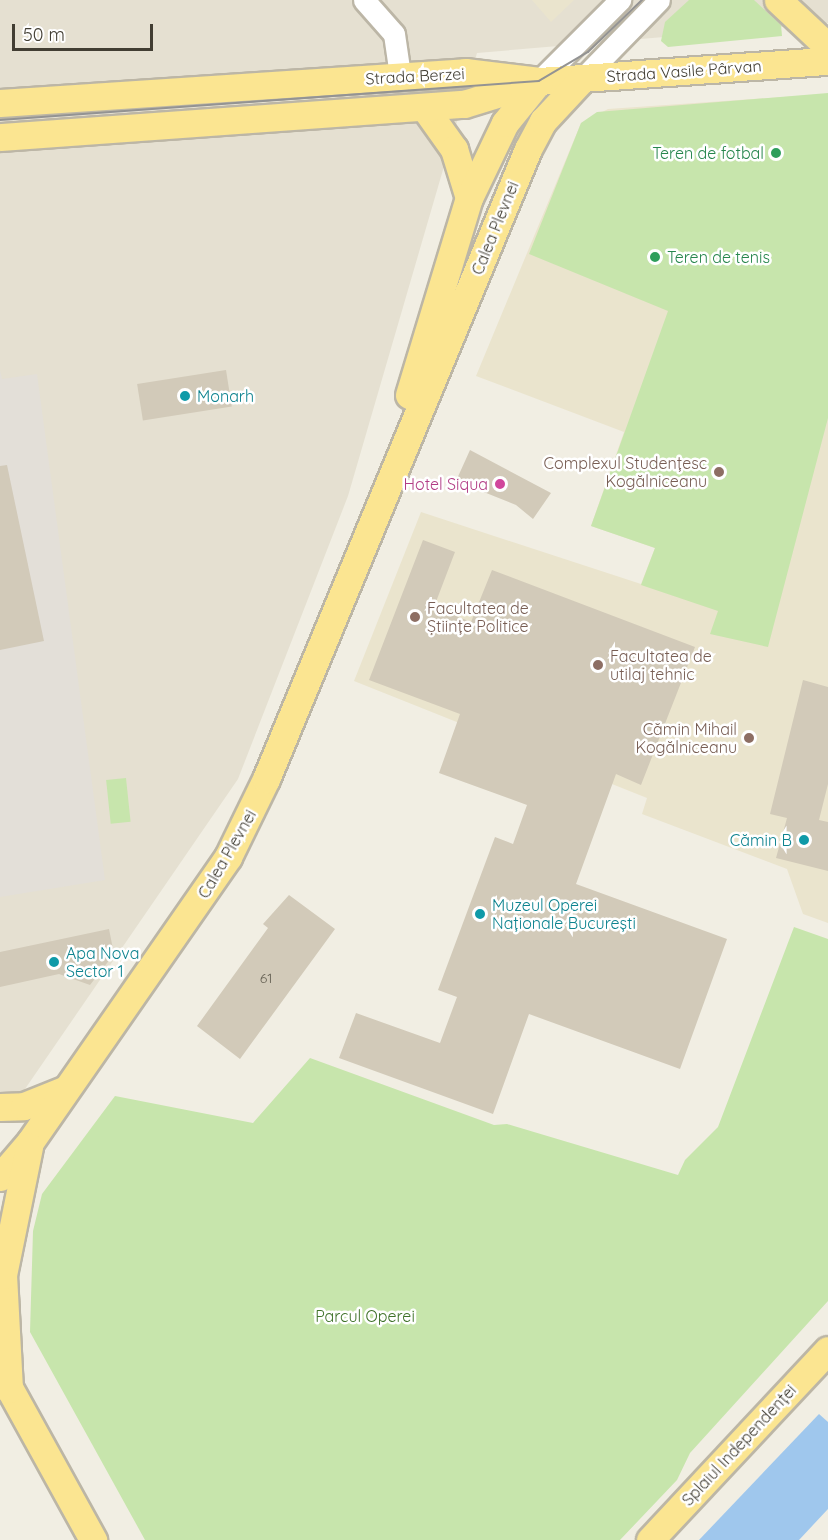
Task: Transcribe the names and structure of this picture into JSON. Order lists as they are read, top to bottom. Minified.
{"streets":{"main road":["Strada Vasile Pârvan","Strada Berzei","Calea Plevnei","Splaiul Independenței"]},"crossings":[["Strada Vasile Pârvan","Strada Berzei"],["Strada Vasile Pârvan","Calea Plevnei"],["Strada Berzei","Calea Plevnei"]],"parks":["Parcul Operei"],"places":["Teren de fotbal","Teren de tenis","Monarh","Complexul Studențesc Kogălniceanu","Hotel Siqua","Facultatea de Științe Politice","Facultatea de utilaj tehnic","Cămin Mihail Kogălniceanu","Cămin B","Muzeul Operei Naționale București","Apa Nova Sector 1"],"house_numbers":["61"],"scale_bar":"50 m"}
